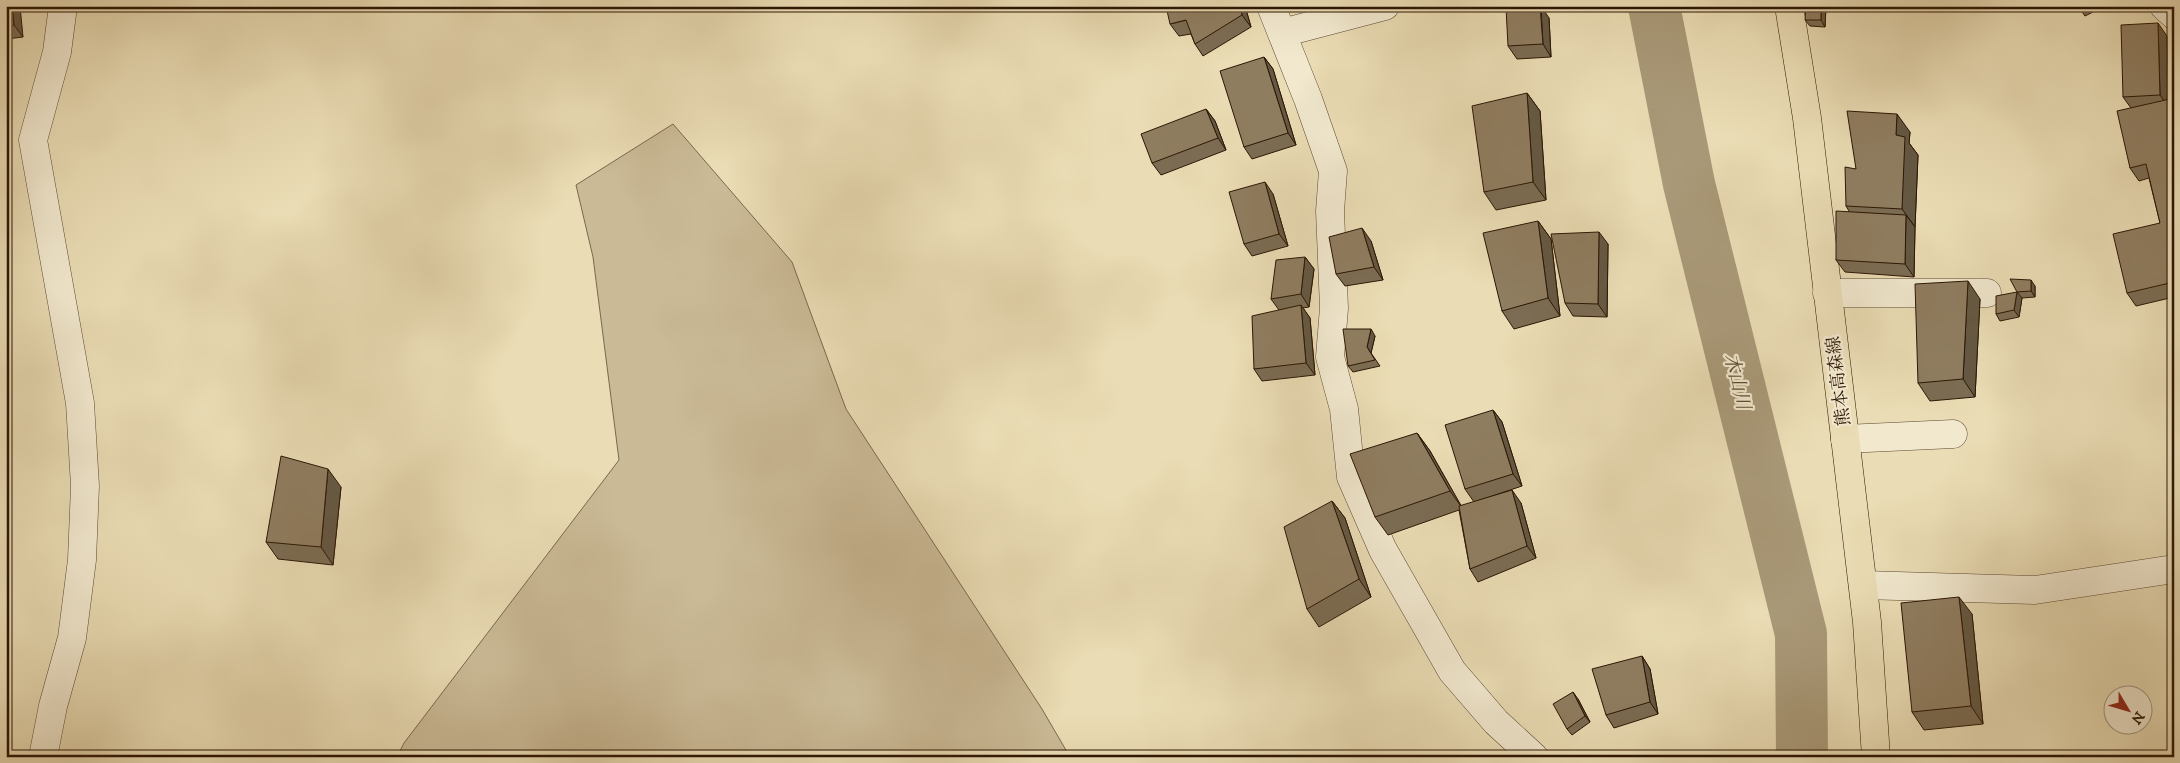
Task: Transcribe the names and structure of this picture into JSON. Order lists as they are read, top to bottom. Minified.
{"streets":{"main road":["熊本高森線"]},"water":["木山川"],"north":"bottom right"}
